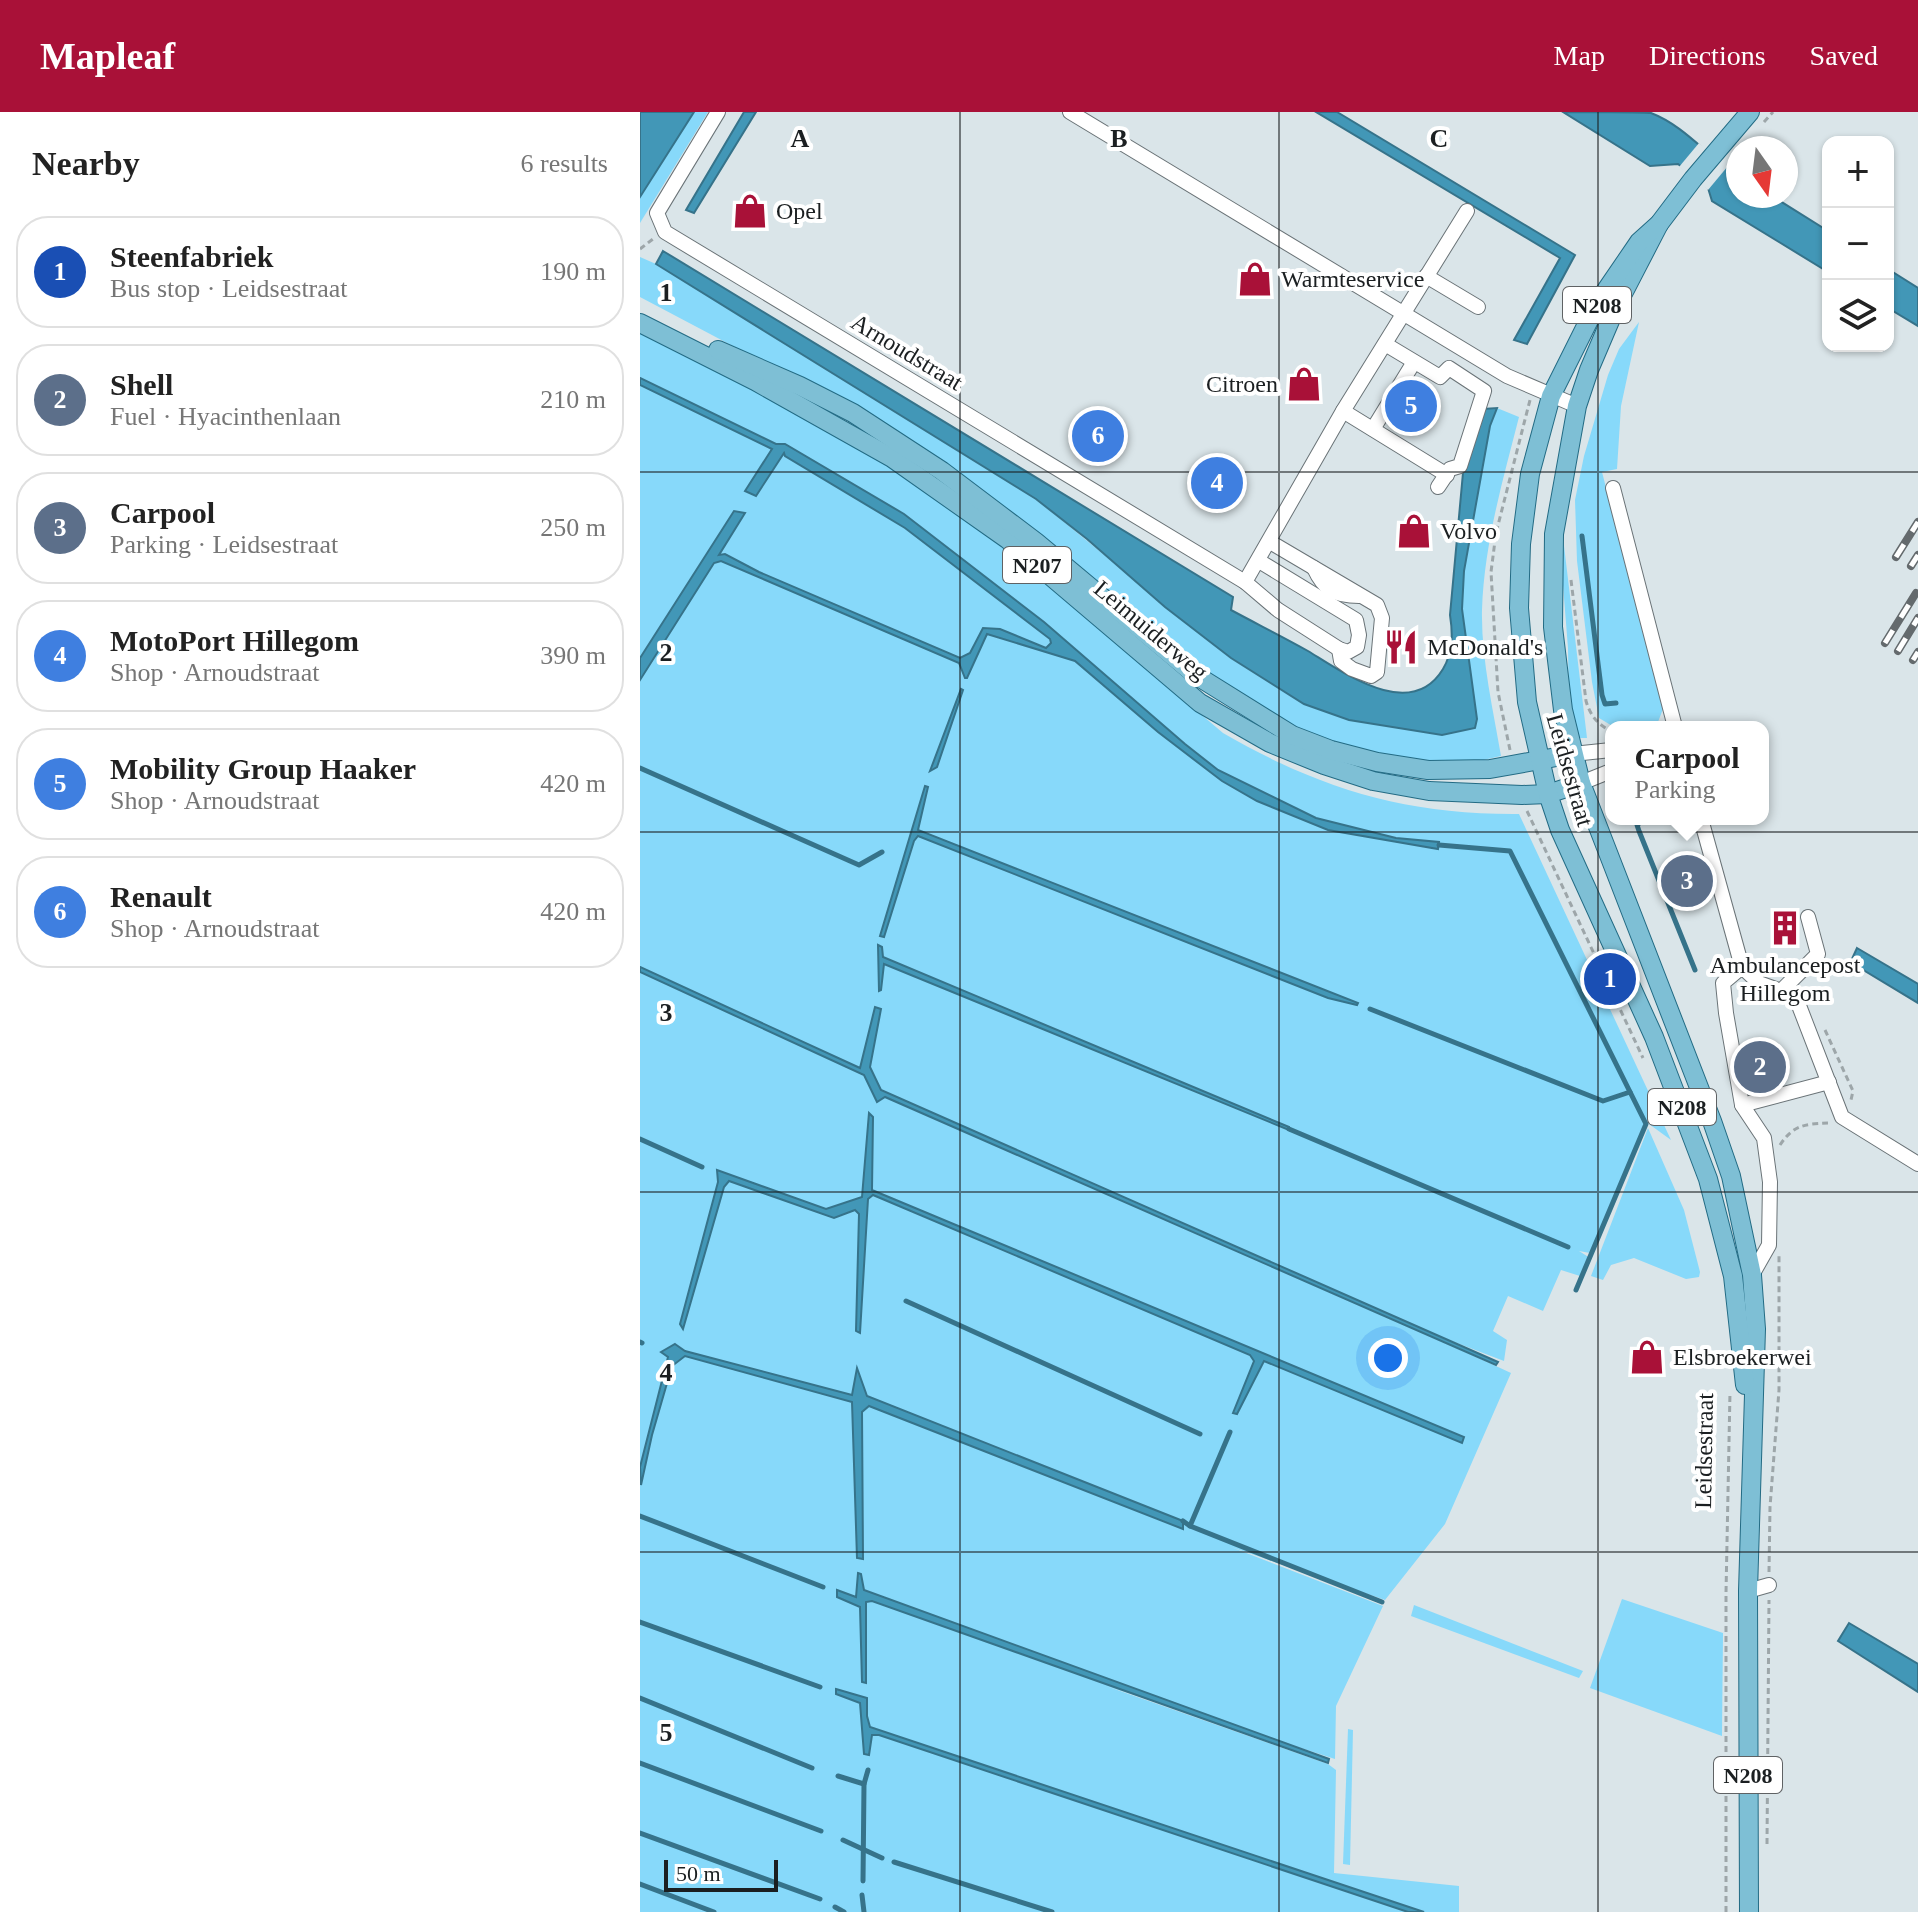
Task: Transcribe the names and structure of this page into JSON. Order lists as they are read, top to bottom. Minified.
{"streets":{"main road":["N208","N207","Leimuiderweg","Leidsestraat"],"street":["Arnoudstraat"]},"crossings":[["N207","Leimuiderweg"],["N207","Leidsestraat"],["Leimuiderweg","Leidsestraat"]],"places":{"shop":["Opel","Warmteservice","Citroen","Volvo","Elsbroekerwei"],"restaurant":["McDonald's"],"building":["Ambulancepost Hillegom"]},"scale_bar":"50 m","north":"bottom","page":{"header":"Mapleaf","nav":["Map","Directions","Saved"],"heading":["Nearby","6 results"],"map_buttons":["+","−"],"list":[{"mark":"1","name":"Steenfabriek","note":"Bus stop · Leidsestraat","value":"190 m"},{"mark":"2","name":"Shell","note":"Fuel · Hyacinthenlaan","value":"210 m"},{"mark":"3","name":"Carpool","note":"Parking · Leidsestraat","value":"250 m"},{"mark":"4","name":"MotoPort Hillegom","note":"Shop · Arnoudstraat","value":"390 m"},{"mark":"5","name":"Mobility Group Haaker","note":"Shop · Arnoudstraat","value":"420 m"},{"mark":"6","name":"Renault","note":"Shop · Arnoudstraat","value":"420 m"}],"pins":["5","6","4","3","1","2"],"popup":["Carpool","Parking"],"scale":"50 m"},"grid":{"columns":["A","B","C"],"rows":["1","2","3","4","5"]}}
